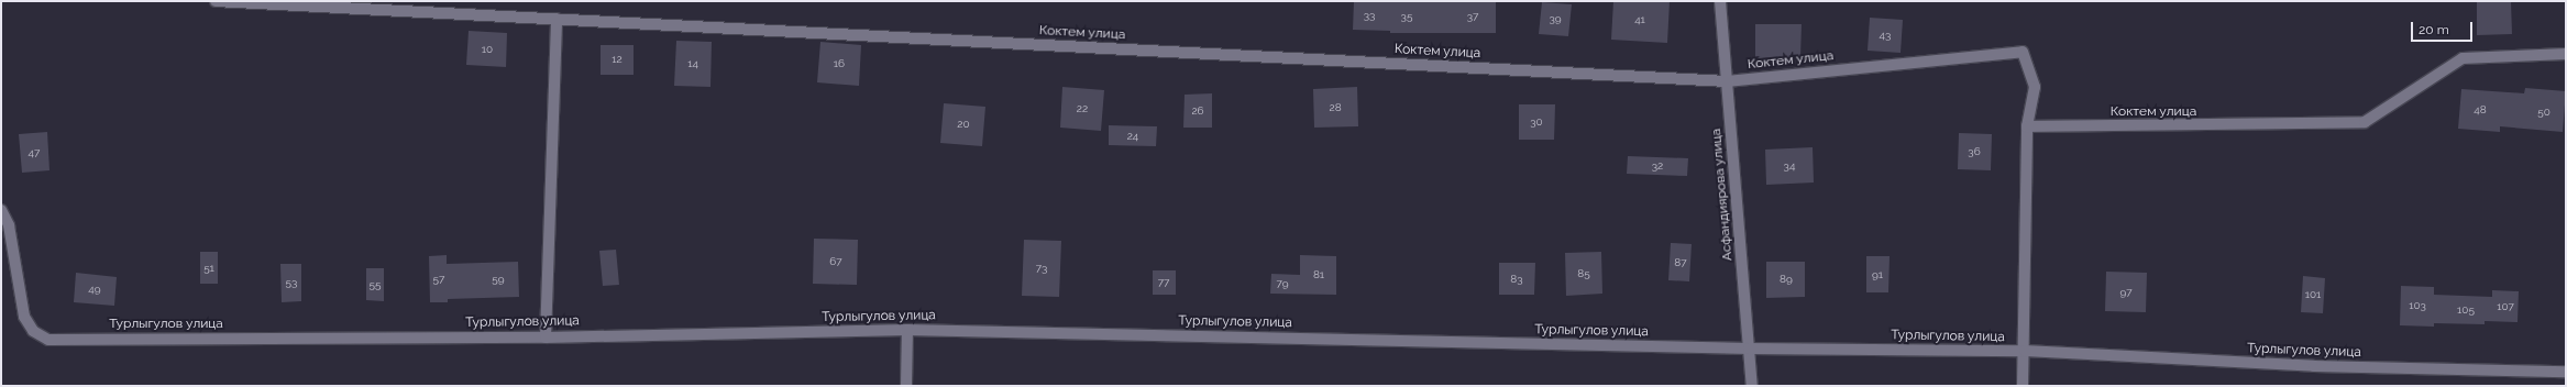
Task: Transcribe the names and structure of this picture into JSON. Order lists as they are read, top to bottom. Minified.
{"streets":{"street":["Коктем улица","Асфандиярова улица","Турлыгулов улица"]},"crossings":[["Коктем улица","Асфандиярова улица"],["Асфандиярова улица","Турлыгулов улица"]],"house_numbers":["33","35","37","39","41","43","10","12","14","16","28","22","48","26","50","30","20","24","36","47","32","34","67","87","51","73","85","81","91","57","59","83","89","53","77","79","55","49","97","101","103","107","105"],"scale_bar":"20 m"}
